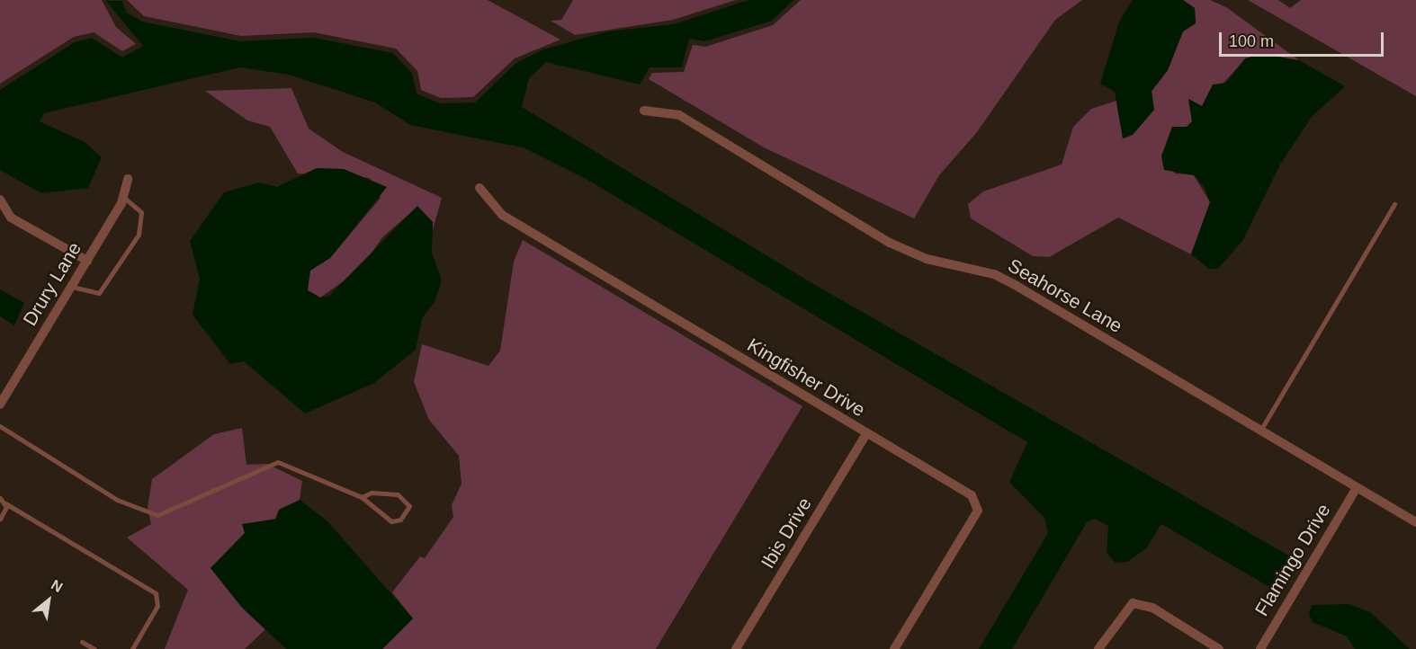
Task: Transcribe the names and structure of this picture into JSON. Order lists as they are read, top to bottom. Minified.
{"streets":{"street":["Drury Lane","Seahorse Lane","Kingfisher Drive","Ibis Drive","Flamingo Drive"]},"crossings":[["Seahorse Lane","Flamingo Drive"],["Kingfisher Drive","Ibis Drive"]],"scale_bar":"100 m","north":"top right"}
